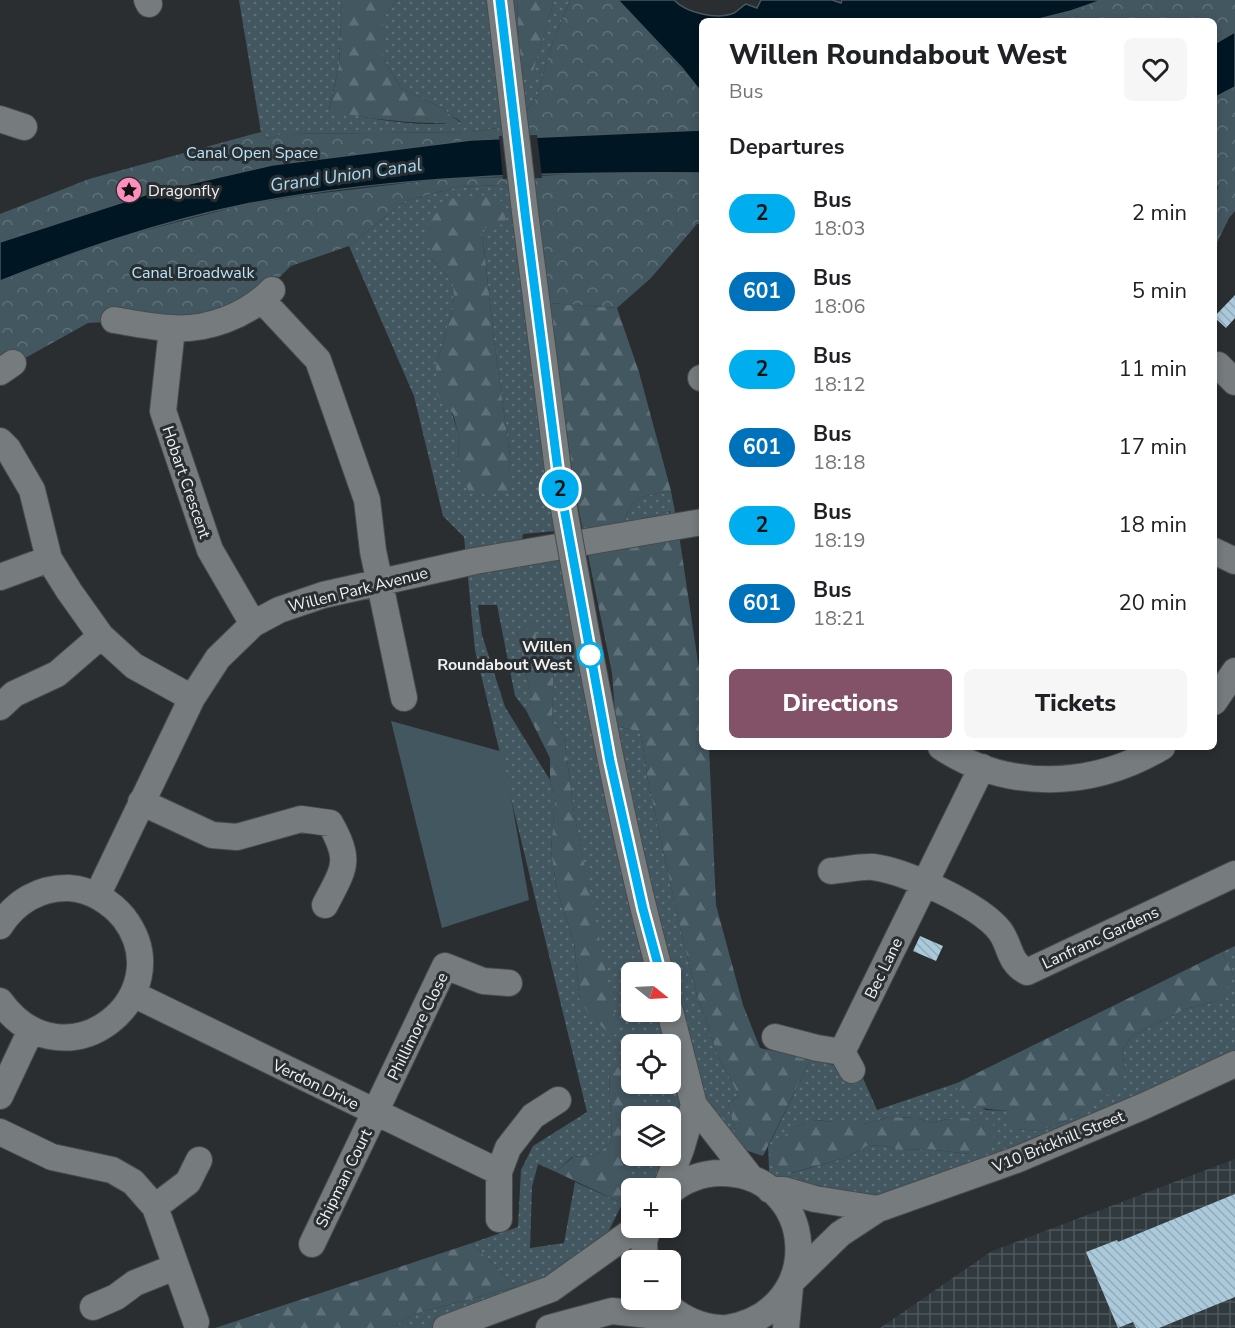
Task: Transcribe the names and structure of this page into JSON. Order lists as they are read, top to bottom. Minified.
{"streets":{"street":["Hobart Crescent","Willen Park Avenue","Lanfranc Gardens","Bec Lane","Phillimore Close","Verdon Drive","V10 Brickhill Street","Shipman Court"]},"crossings":[["Hobart Crescent","Willen Park Avenue"],["Lanfranc Gardens","Bec Lane"],["Phillimore Close","Verdon Drive"],["Phillimore Close","Shipman Court"],["Verdon Drive","Shipman Court"]],"water":["Grand Union Canal"],"parks":["Canal Open Space","Canal Broadwalk"],"places":{"place":["Dragonfly"],"other":["Willen Roundabout West"]},"lines":["bus line 2"],"north":"right","page":{"on_map":"2","heading":[["Willen Roundabout West","Bus"],"Departures"],"list":[{"mark":"2","name":"Bus","note":"18:03","value":"2 min"},{"mark":"601","name":"Bus","note":"18:06","value":"5 min"},{"mark":"2","name":"Bus","note":"18:12","value":"11 min"},{"mark":"601","name":"Bus","note":"18:18","value":"17 min"},{"mark":"2","name":"Bus","note":"18:19","value":"18 min"},{"mark":"601","name":"Bus","note":"18:21","value":"20 min"}],"buttons":["Directions","Tickets"],"map_buttons":["+","−"]}}
